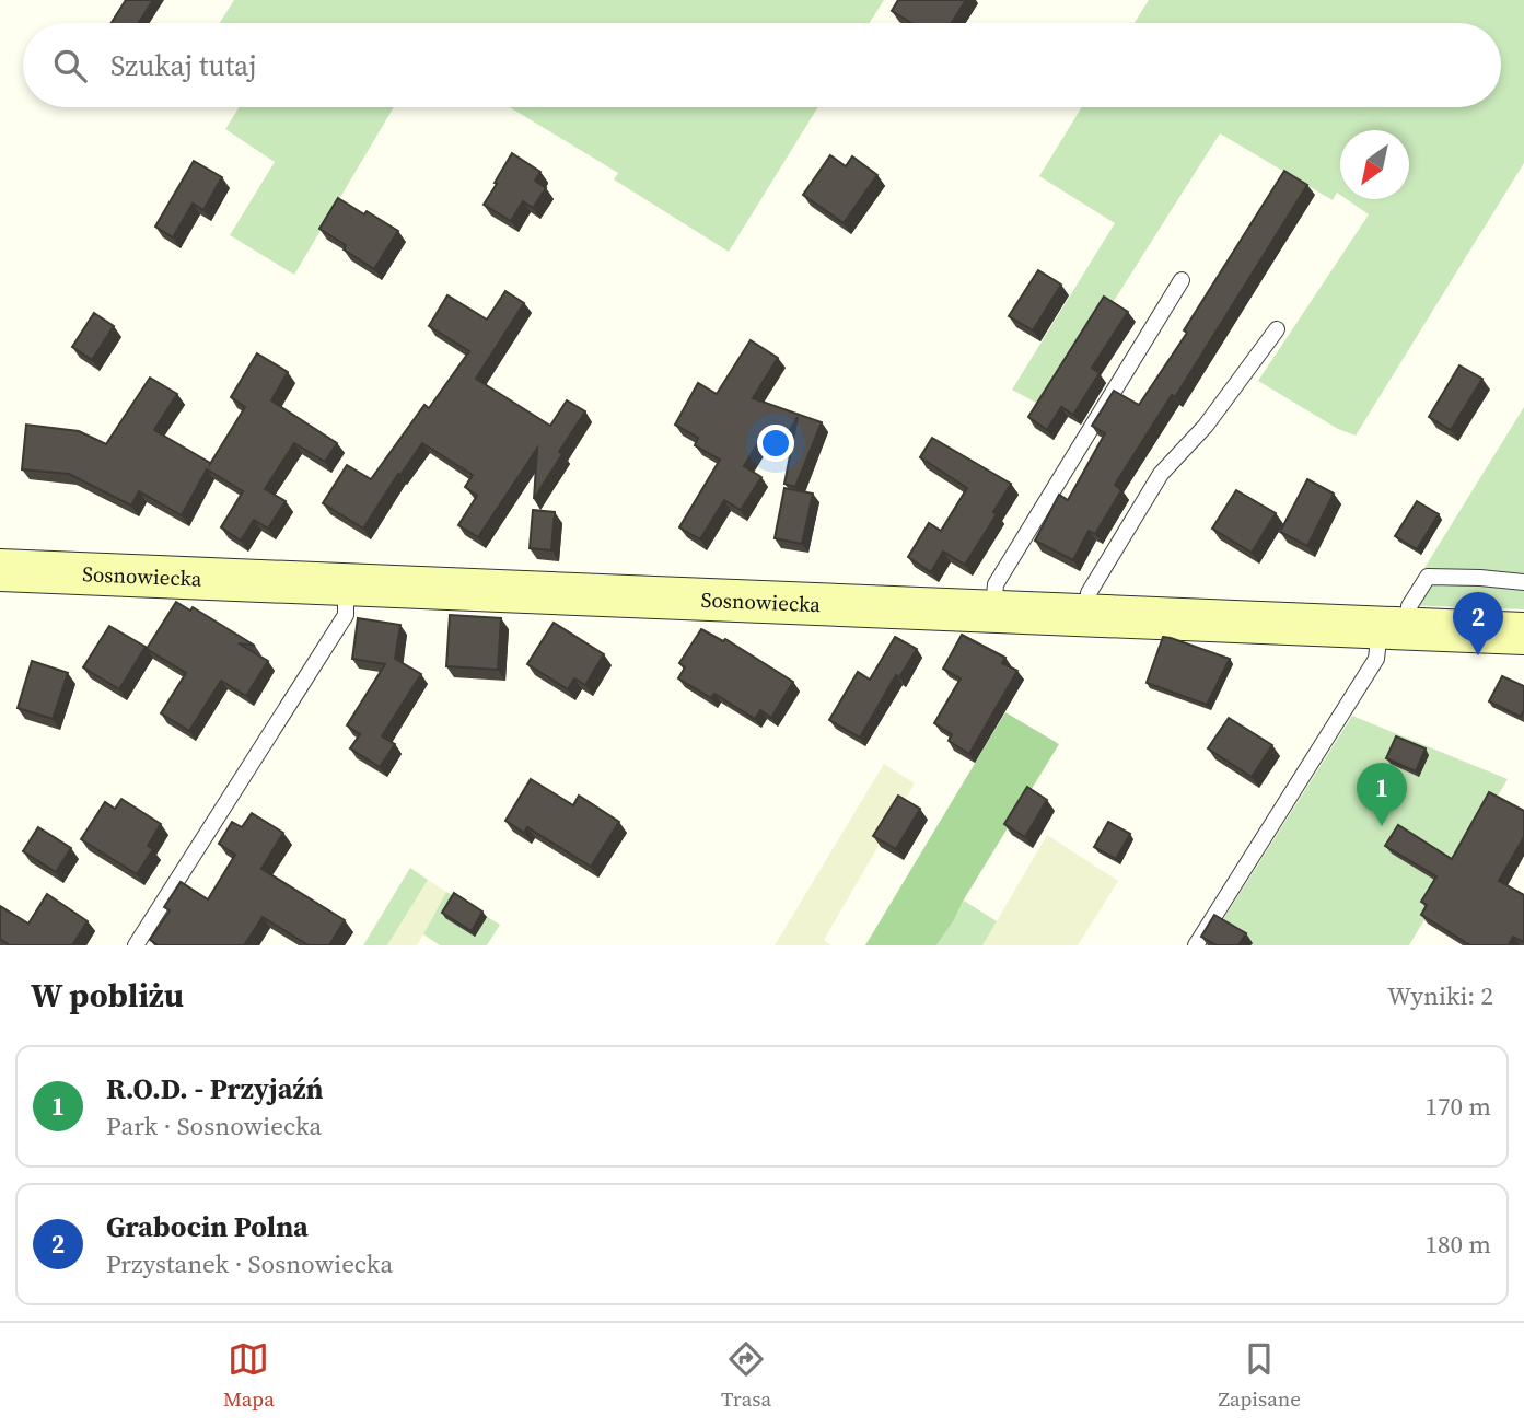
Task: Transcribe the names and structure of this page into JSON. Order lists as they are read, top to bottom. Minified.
{"streets":{"street":["Sosnowiecka"]},"north":"bottom left","page":{"search":"Szukaj tutaj","pins":["2","1"],"heading":["W pobliżu","Wyniki: 2"],"list":[{"mark":"1","name":"R.O.D. - Przyjaźń","note":"Park · Sosnowiecka","value":"170 m"},{"mark":"2","name":"Grabocin Polna","note":"Przystanek · Sosnowiecka","value":"180 m"}],"nav":["Mapa","Trasa","Zapisane"]}}
